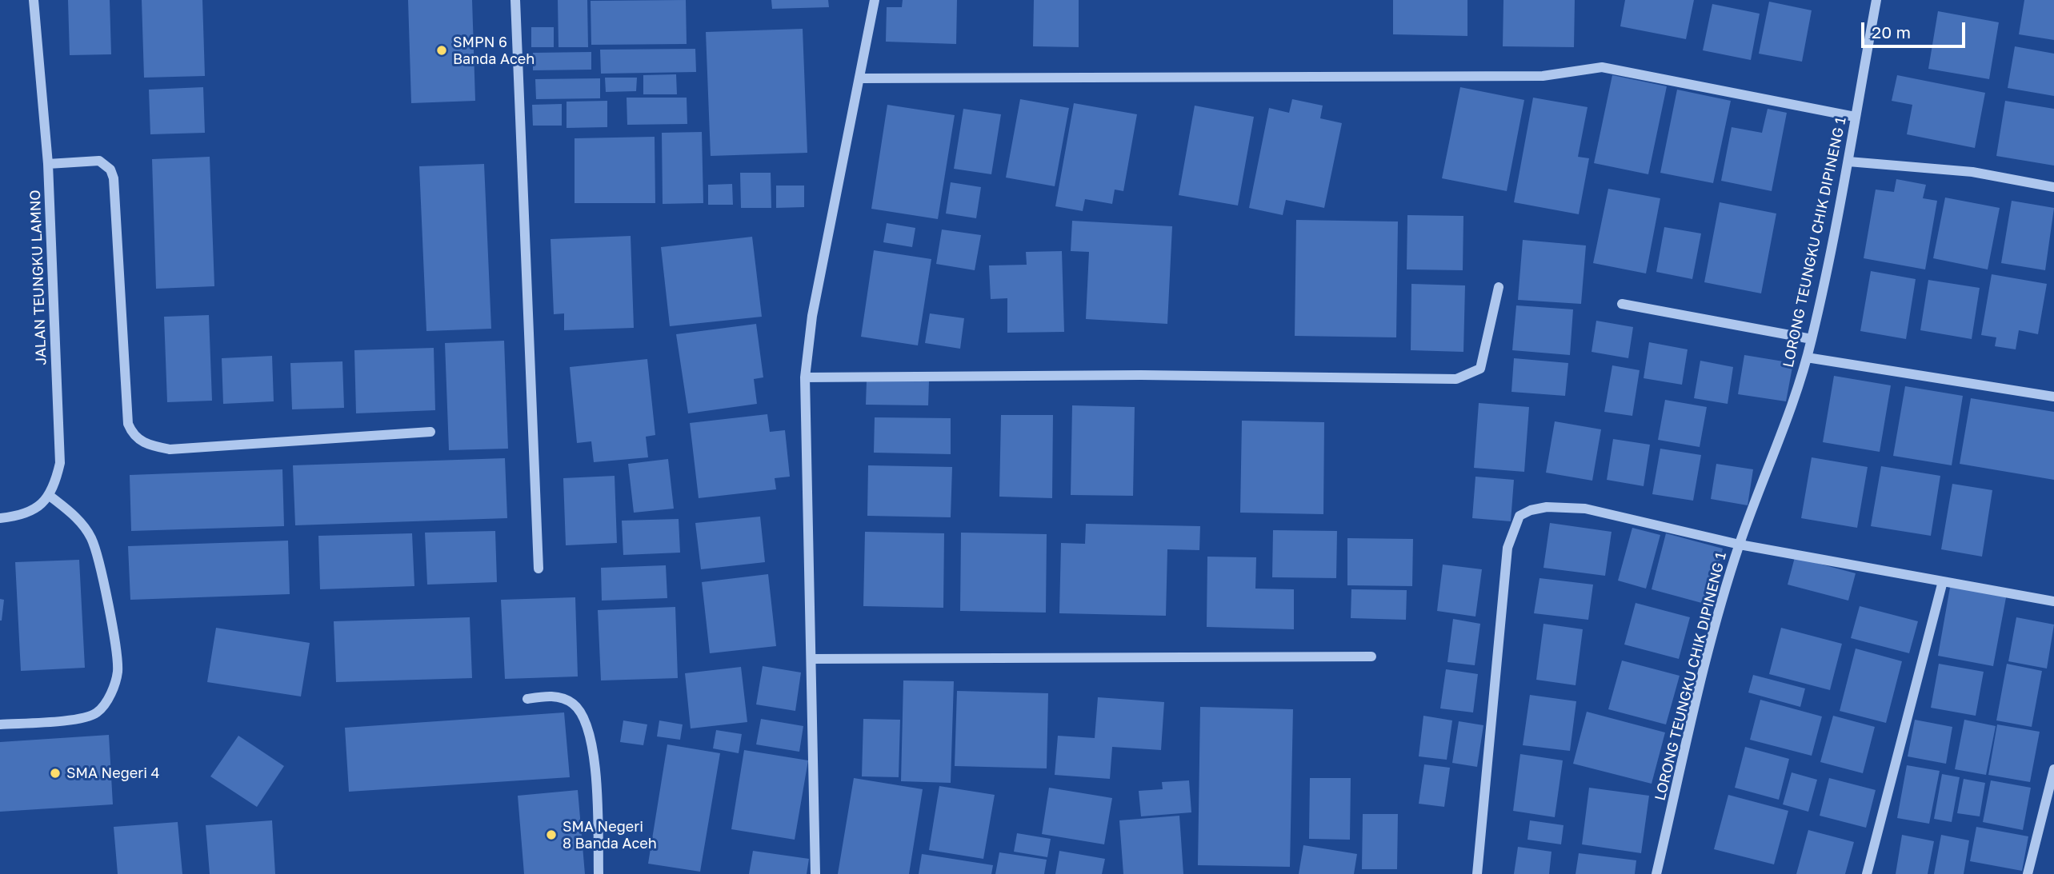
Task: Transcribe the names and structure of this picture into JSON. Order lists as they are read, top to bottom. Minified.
{"streets":{"street":["LORONG TEUNGKU CHIK DIPINENG 1","JALAN TEUNGKU LAMNO"]},"places":["SMPN 6 Banda Aceh","SMA Negeri 4","SMA Negeri 8 Banda Aceh"],"scale_bar":"20 m"}
